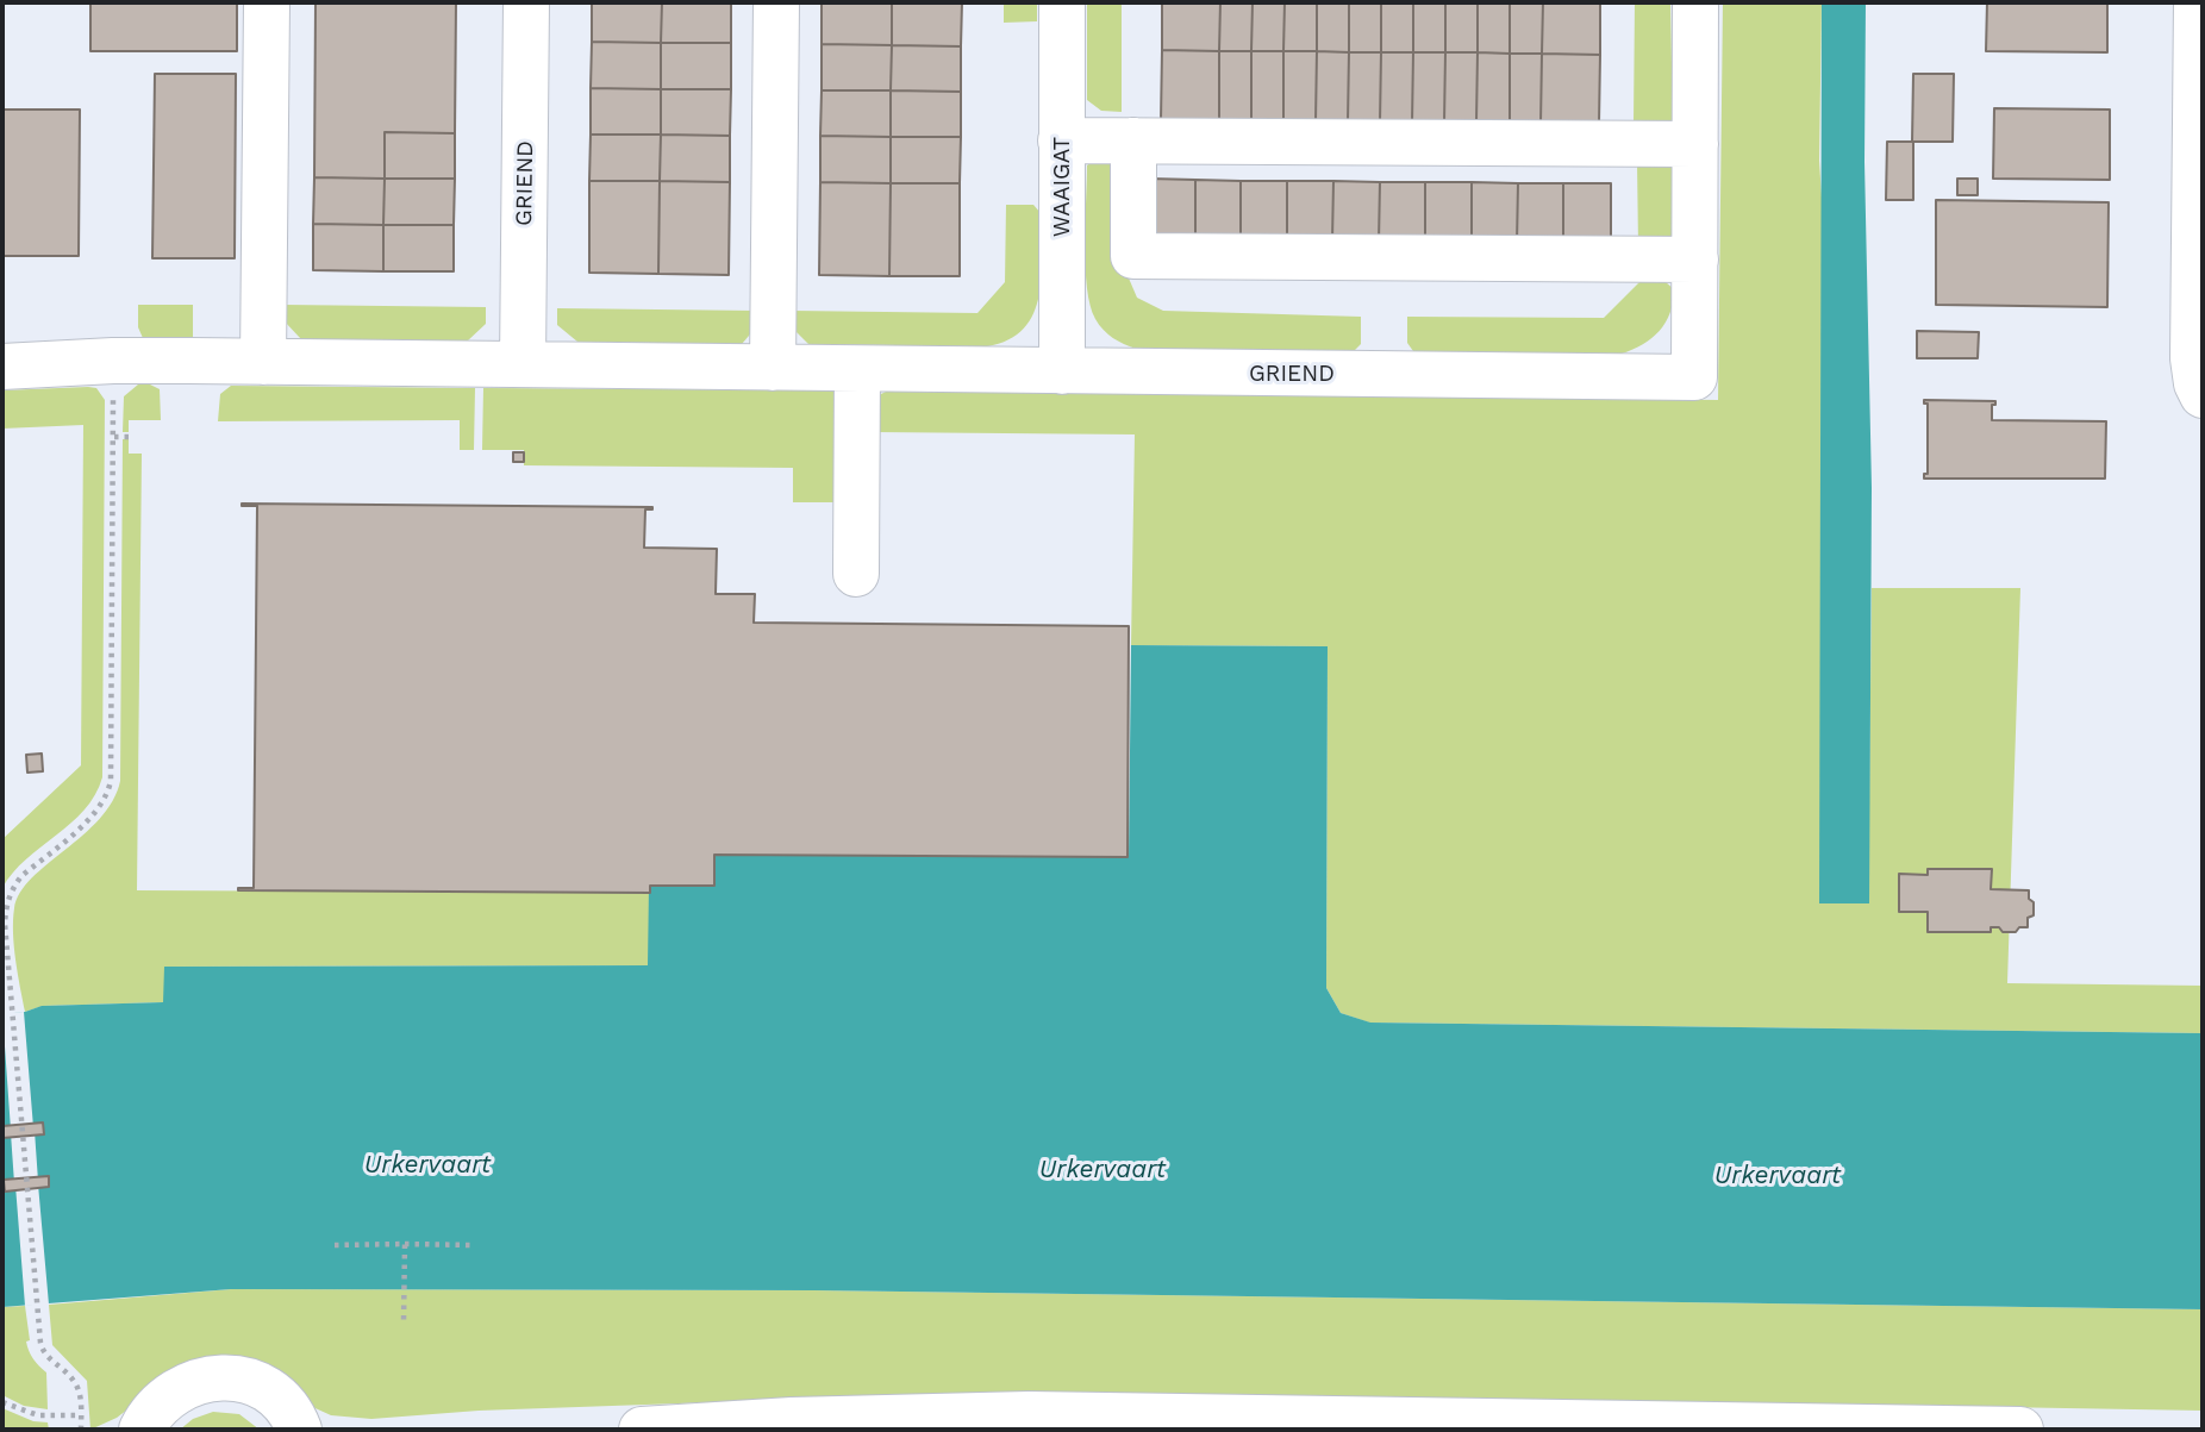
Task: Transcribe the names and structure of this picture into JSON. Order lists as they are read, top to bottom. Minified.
{"streets":{"street":["GRIEND","WAAIGAT"]},"crossings":[["GRIEND","WAAIGAT"]],"water":["Urkervaart"]}
